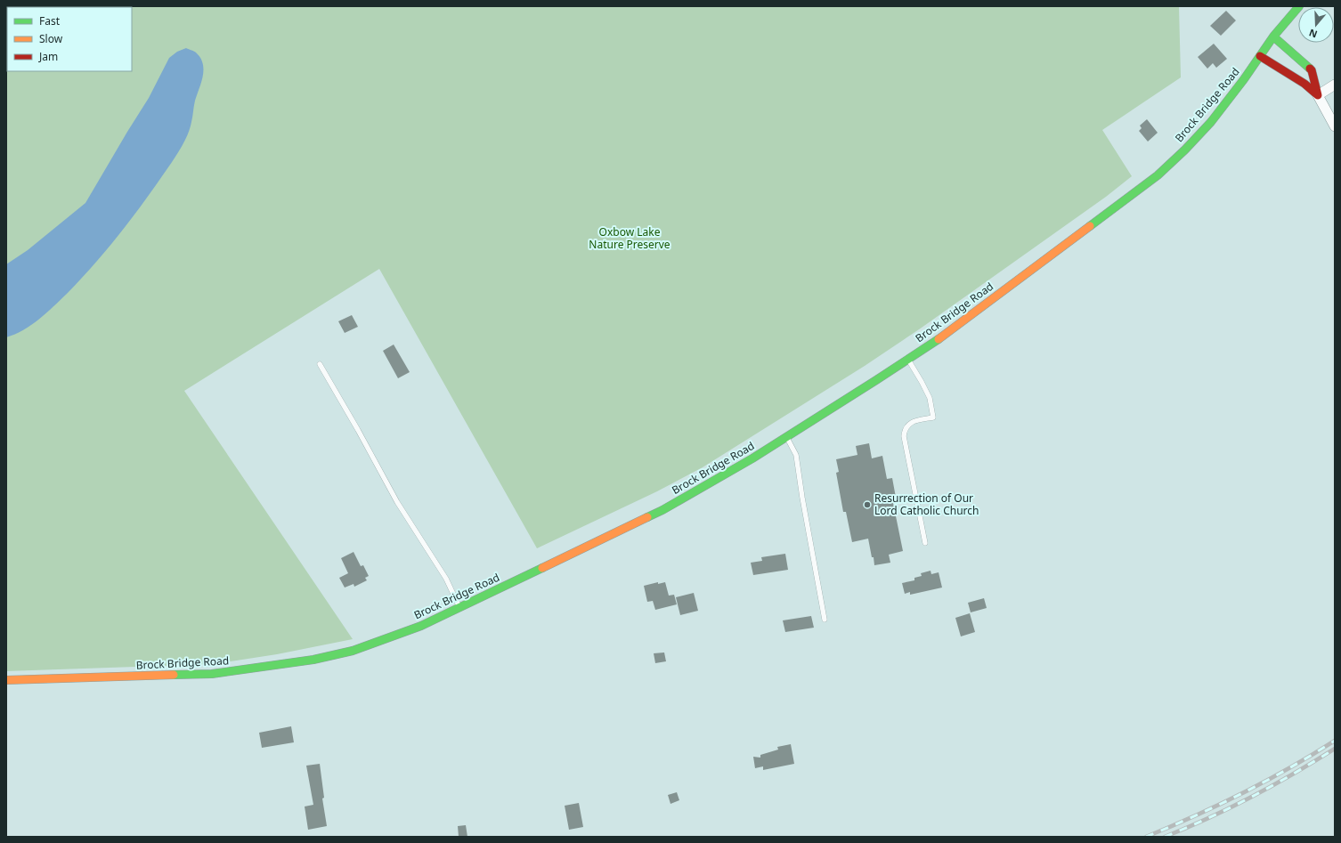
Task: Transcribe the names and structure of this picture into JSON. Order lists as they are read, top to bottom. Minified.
{"streets":{"street":["Brock Bridge Road"]},"parks":["Oxbow Lake Nature Preserve"],"places":["Resurrection of Our Lord Catholic Church"],"legend":["Fast","Slow","Jam"],"north":"bottom"}
